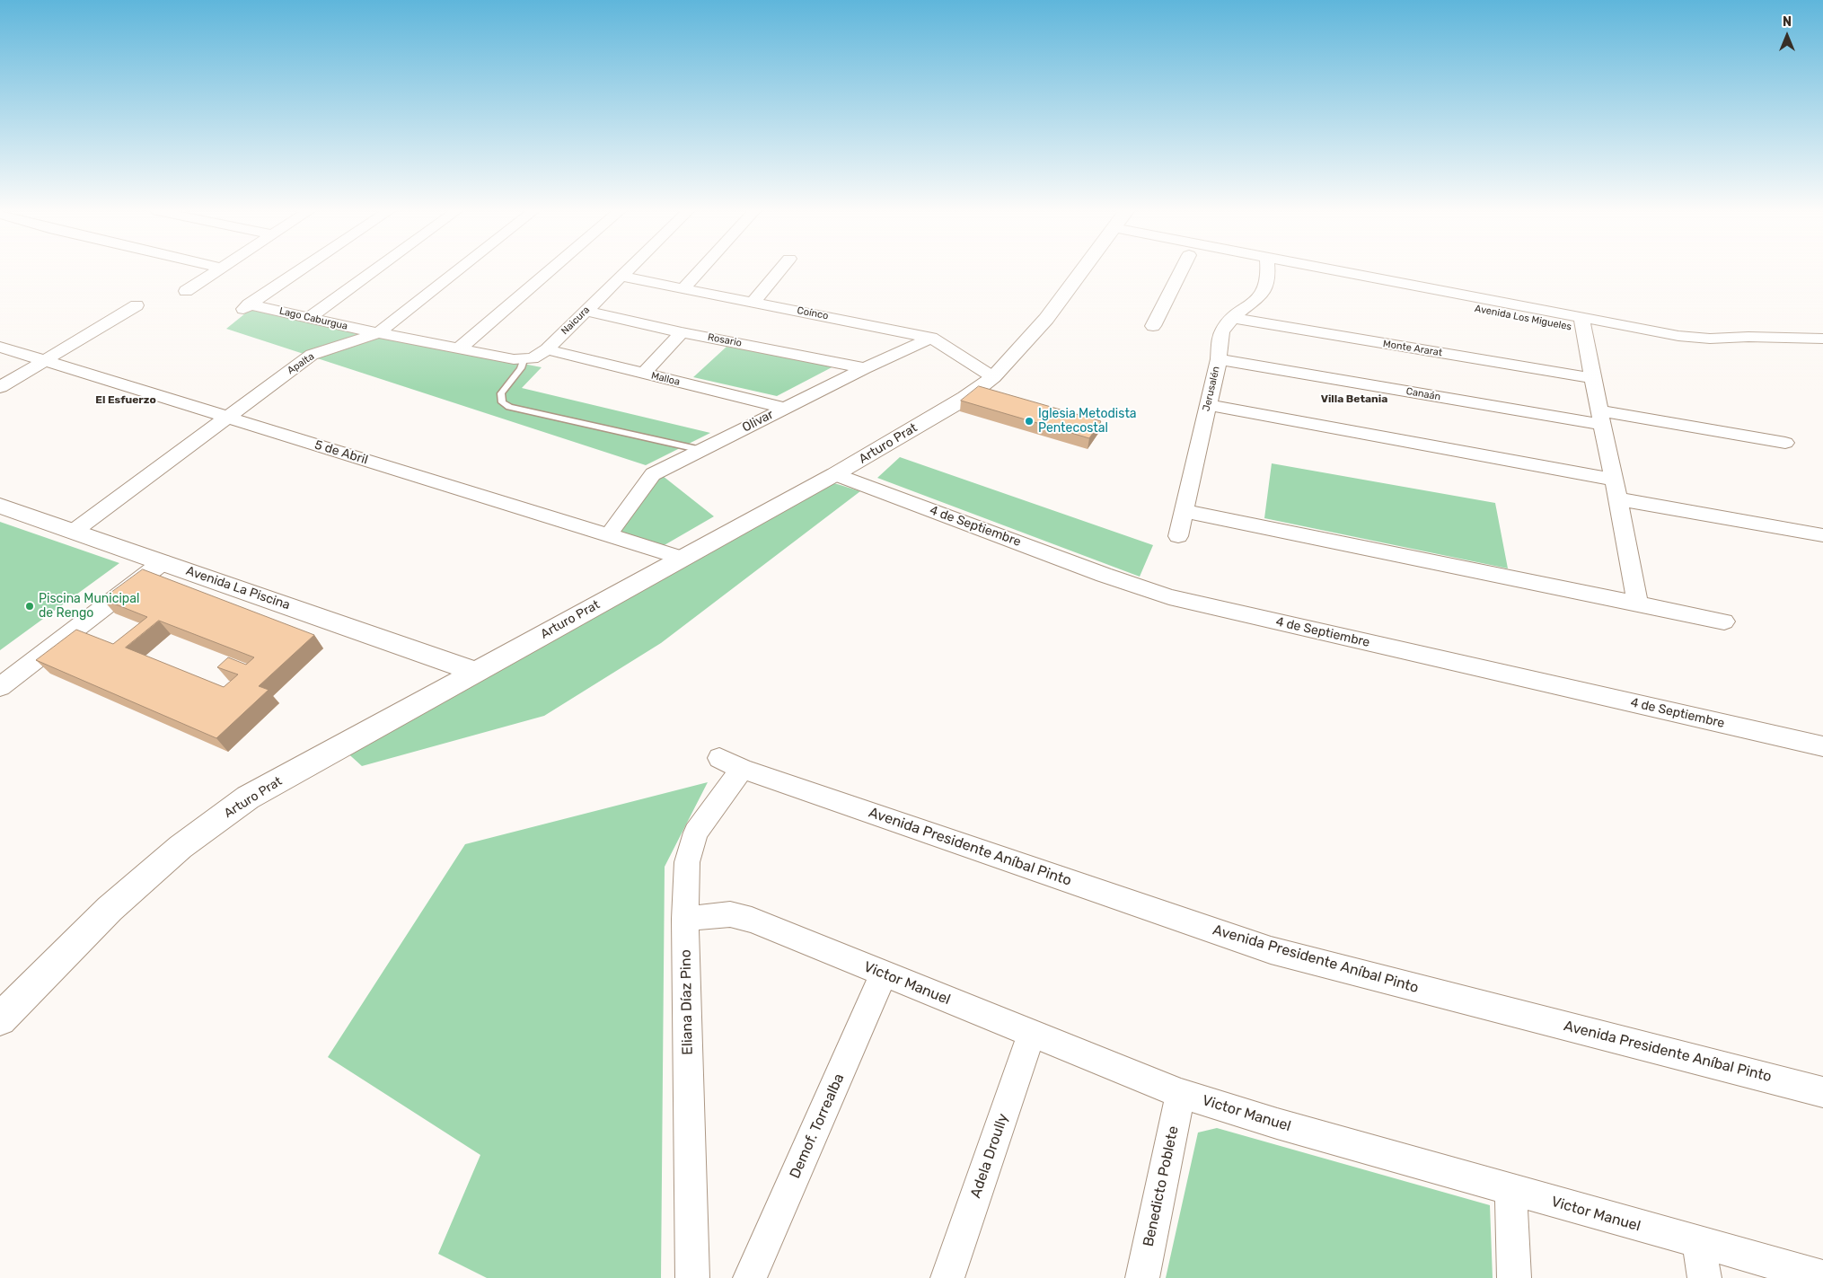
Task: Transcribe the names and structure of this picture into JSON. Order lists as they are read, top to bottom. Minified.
{"streets":{"main road":["Arturo Prat","Avenida La Piscina"],"street":["Coínco","Avenida Los Migueles","Lago Caburgua","Naicura","Rosario","Monte Ararat","Apalta","Malloa","Jerusalén","Canaán","Olivar","5 de Abril","4 de Septiembre","Avenida Presidente Aníbal Pinto","Victor Manuel","Eliana Díaz Pino","Demof. Torrealba","Adela Droully","Benedicto Poblete"]},"crossings":[["Coínco","Naicura"],["Coínco","Olivar"],["Coínco","Arturo Prat"],["Lago Caburgua","Apalta"],["Naicura","Rosario"],["Naicura","Malloa"],["Rosario","Olivar"],["Monte Ararat","Jerusalén"],["Apalta","5 de Abril"],["Apalta","Avenida La Piscina"],["Malloa","Olivar"],["Jerusalén","Canaán"],["Olivar","5 de Abril"],["Arturo Prat","5 de Abril"],["Arturo Prat","4 de Septiembre"],["Arturo Prat","Avenida La Piscina"],["Avenida Presidente Aníbal Pinto","Eliana Díaz Pino"],["Victor Manuel","Eliana Díaz Pino"],["Victor Manuel","Demof. Torrealba"],["Victor Manuel","Adela Droully"],["Victor Manuel","Benedicto Poblete"]],"districts":["Villa Betania","El Esfuerzo"],"places":["Iglesia Metodista Pentecostal","Piscina Municipal de Rengo"],"north":"top"}
